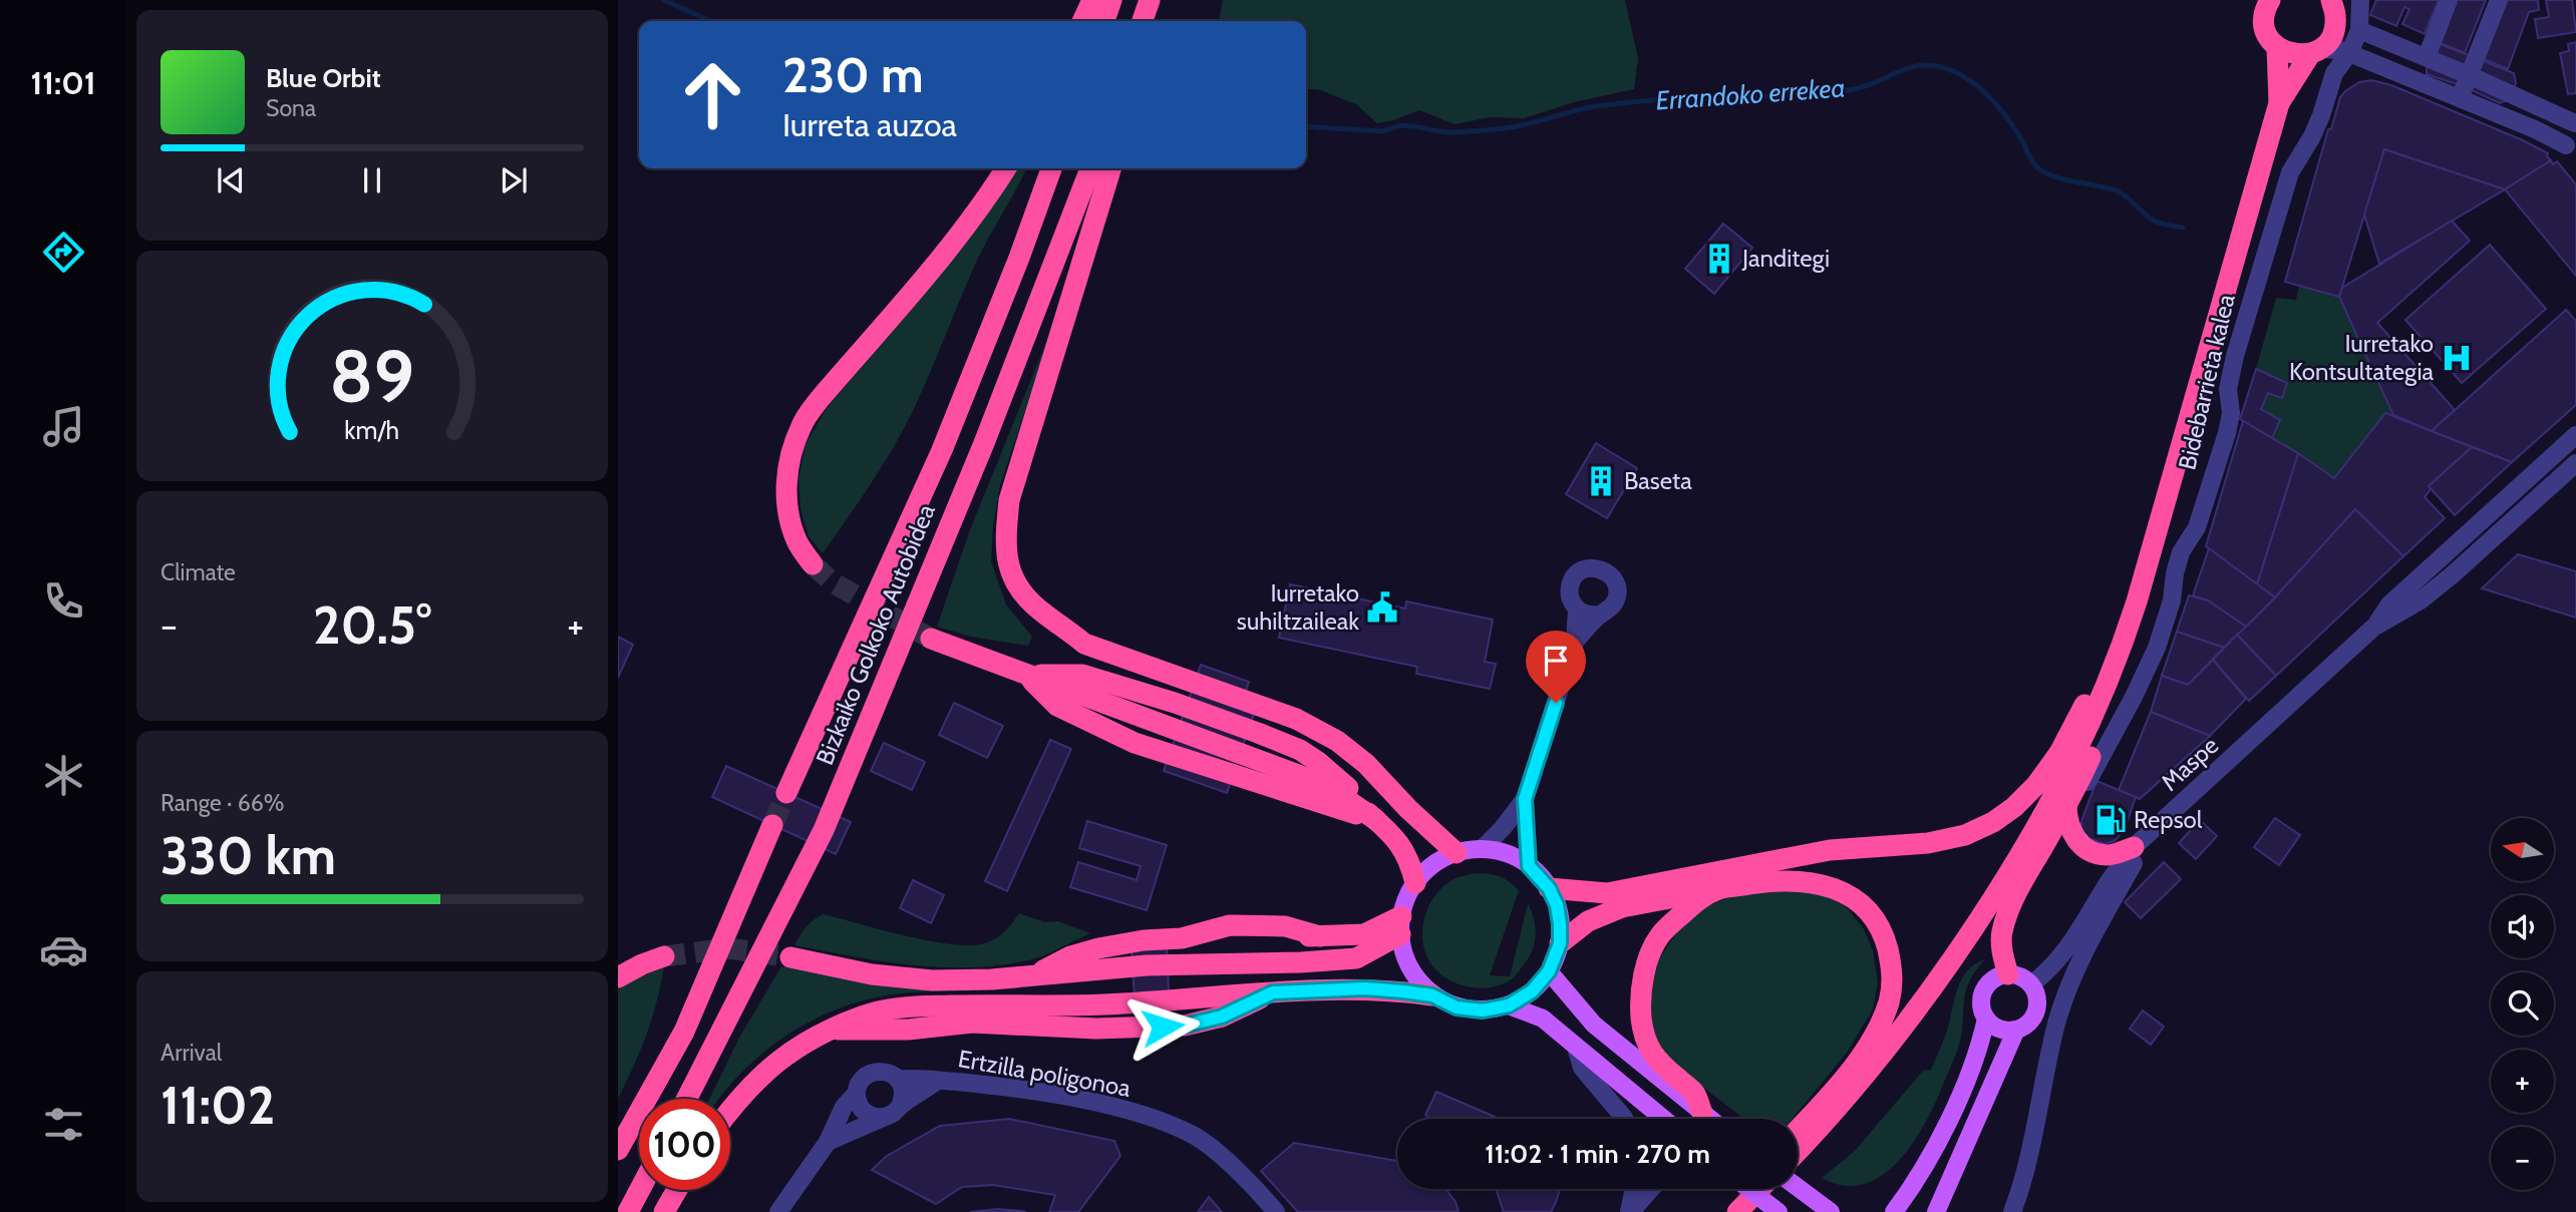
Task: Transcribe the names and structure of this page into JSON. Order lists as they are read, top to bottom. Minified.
{"streets":{"highway":["Bidebarrieta kalea","Bizkaiko Golkoko Autobidea"],"street":["Maspe","Ertzilla poligonoa"]},"water":["Errandoko errekea"],"places":{"building":["Janditegi","Baseta"],"hospital":["Iurretako Kontsultategia"],"public building":["Iurretako suhiltzaileak"],"fuel station":["Repsol"]},"north":"left","page":{"tabs":"11:01","turn":["230 m","Iurreta auzoa"],"song":["Blue Orbit","Sona"],"tile":["Climate",["Range · 66%","330 km"],["Arrival","11:02"]],"heat":["−","20.5°","+"],"map_buttons":["+","−"],"limit":"100","trip":"11:02 · 1 min · 270 m","gauge":["89","km/h"]}}
